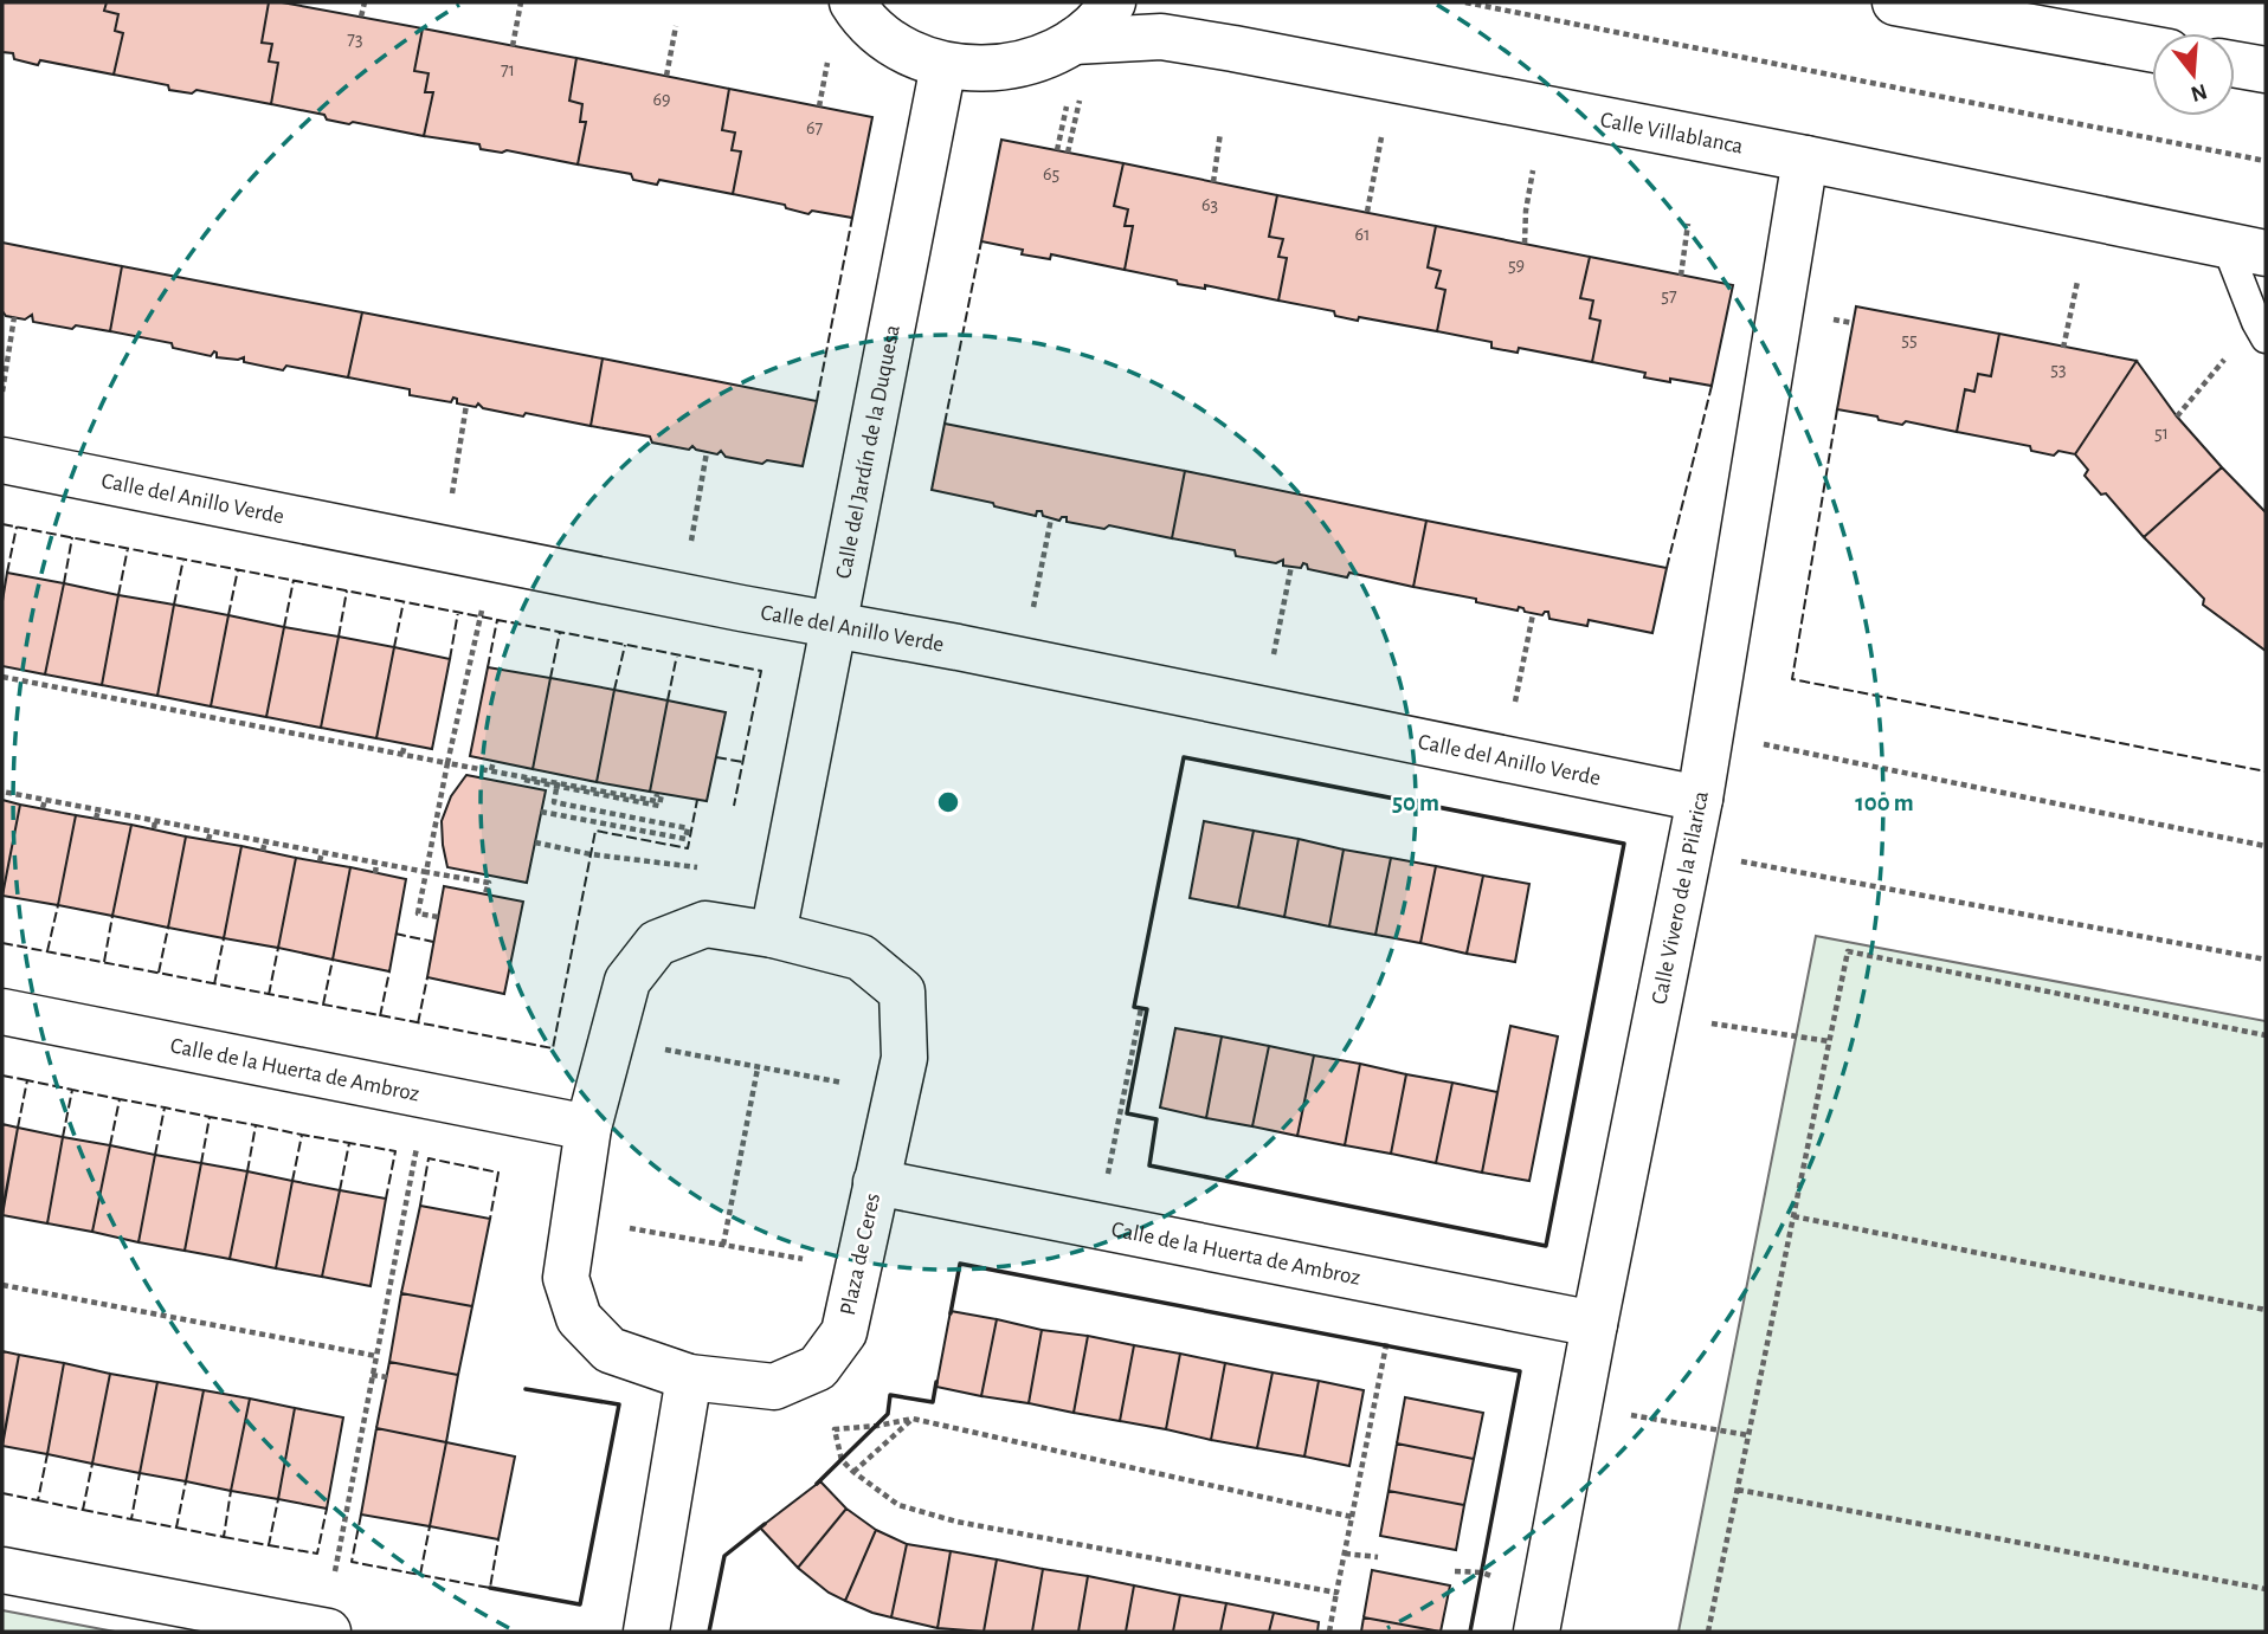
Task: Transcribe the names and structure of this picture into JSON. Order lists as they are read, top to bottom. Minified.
{"streets":{"street":["Calle Villablanca","Calle del Jardín de la Duquesa","Calle del Anillo Verde","Calle Vivero de la Pilarica","Calle de la Huerta de Ambroz","Plaza de Ceres"]},"crossings":[["Calle Villablanca","Calle Vivero de la Pilarica"],["Calle del Jardín de la Duquesa","Calle del Anillo Verde"],["Calle del Jardín de la Duquesa","Plaza de Ceres"],["Calle del Anillo Verde","Calle Vivero de la Pilarica"],["Calle Vivero de la Pilarica","Calle de la Huerta de Ambroz"],["Calle de la Huerta de Ambroz","Plaza de Ceres"]],"house_numbers":["73","71","69","67","65","63","61","59","57","55","53","51"],"north":"bottom","rings":["50 m","100 m"]}
